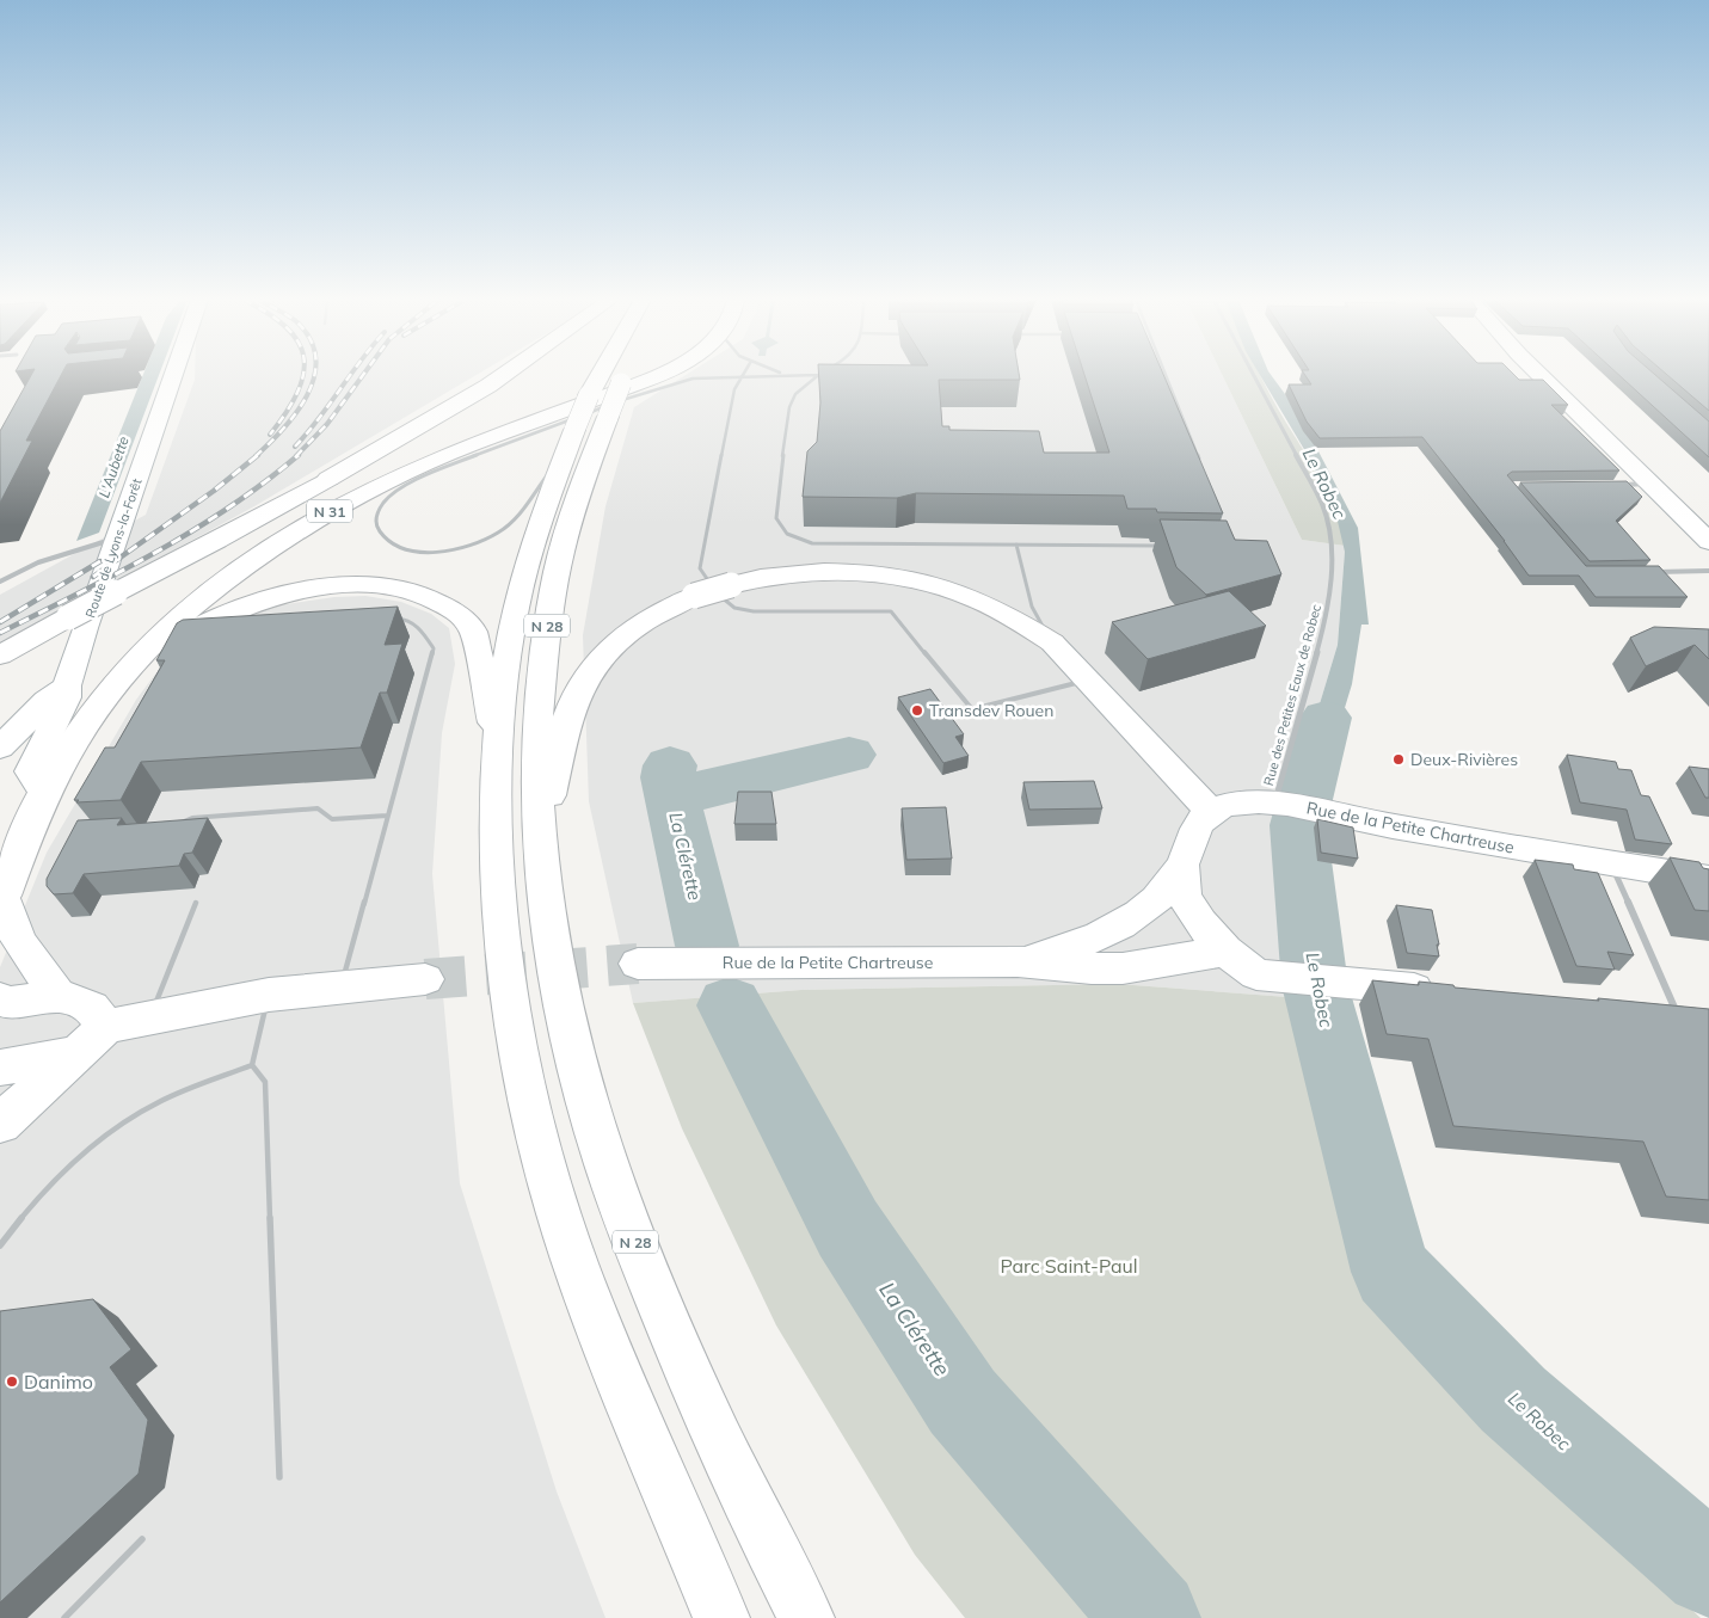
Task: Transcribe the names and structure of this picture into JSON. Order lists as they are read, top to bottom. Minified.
{"streets":{"main road":["N 31","Route de Lyons-la-Forêt","N 28","Rue de la Petite Chartreuse"],"street":["Rue des Petites Eaux de Robec"]},"crossings":[["N 31","Route de Lyons-la-Forêt"],["Rue des Petites Eaux de Robec","Rue de la Petite Chartreuse"]],"water":["L'Aubette","Le Robec","La Clérette"],"parks":["Parc Saint-Paul"],"places":["Transdev Rouen","Deux-Rivières","Danimo"]}
